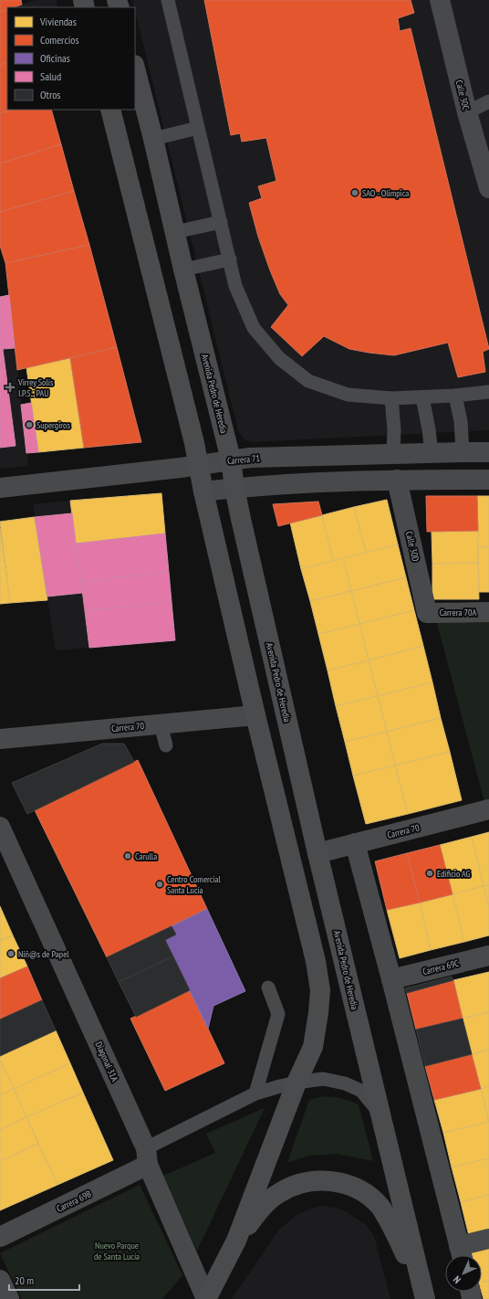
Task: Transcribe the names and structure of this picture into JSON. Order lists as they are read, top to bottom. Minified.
{"streets":{"highway":["Avenida Pedro de Heredia"],"street":["Calle 30C","Carrera 71","Calle 30D","Carrera 70A","Carrera 70","Carrera 69C","Diagonal 31A","Carrera 69B"]},"crossings":[["Avenida Pedro de Heredia","Carrera 71"],["Avenida Pedro de Heredia","Carrera 70"],["Calle 30D","Carrera 70A"],["Diagonal 31A","Carrera 69B"]],"parks":["Nuevo Parque de Santa Lucía"],"places":{"other":["SAO - Olimpica","Supergiros","Carulla","Edificio AG","Centro Comercial Santa Lucía","Niñ@s de Papel"],"health":["Virrey Solís I.P.S.: PAU"]},"legend":["Viviendas","Comercios","Oficinas","Salud","Otros"],"scale_bar":"20 m","north":"bottom left"}
